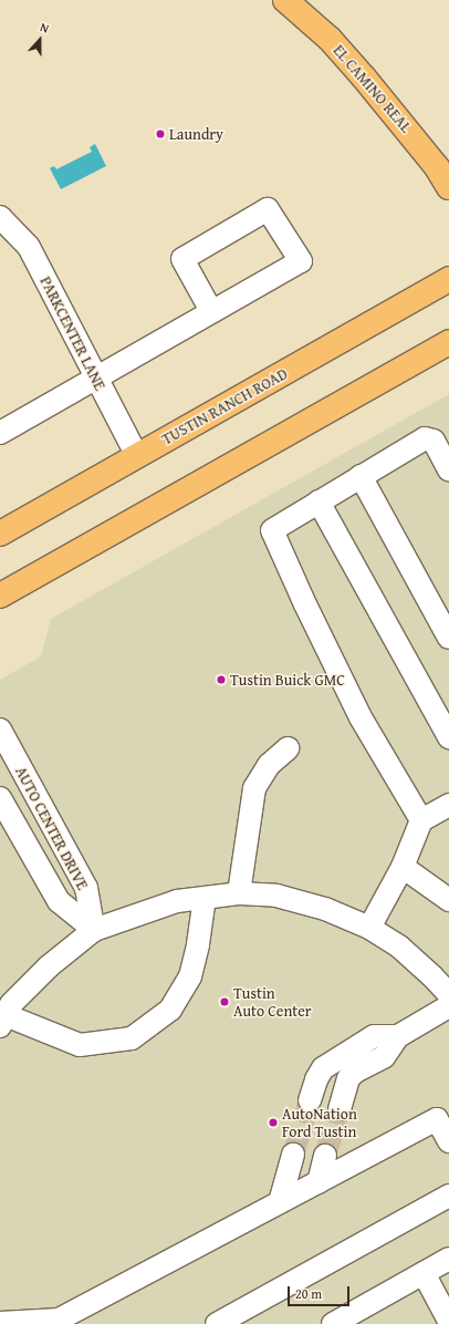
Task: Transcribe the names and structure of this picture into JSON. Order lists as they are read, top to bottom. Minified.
{"streets":{"main road":["EL CAMINO REAL","TUSTIN RANCH ROAD"],"street":["PARKCENTER LANE","AUTO CENTER DRIVE"]},"crossings":[["PARKCENTER LANE","TUSTIN RANCH ROAD"]],"places":["Laundry","Tustin Buick GMC","Tustin Auto Center","AutoNation Ford Tustin"],"scale_bar":"20 m","north":"top"}
